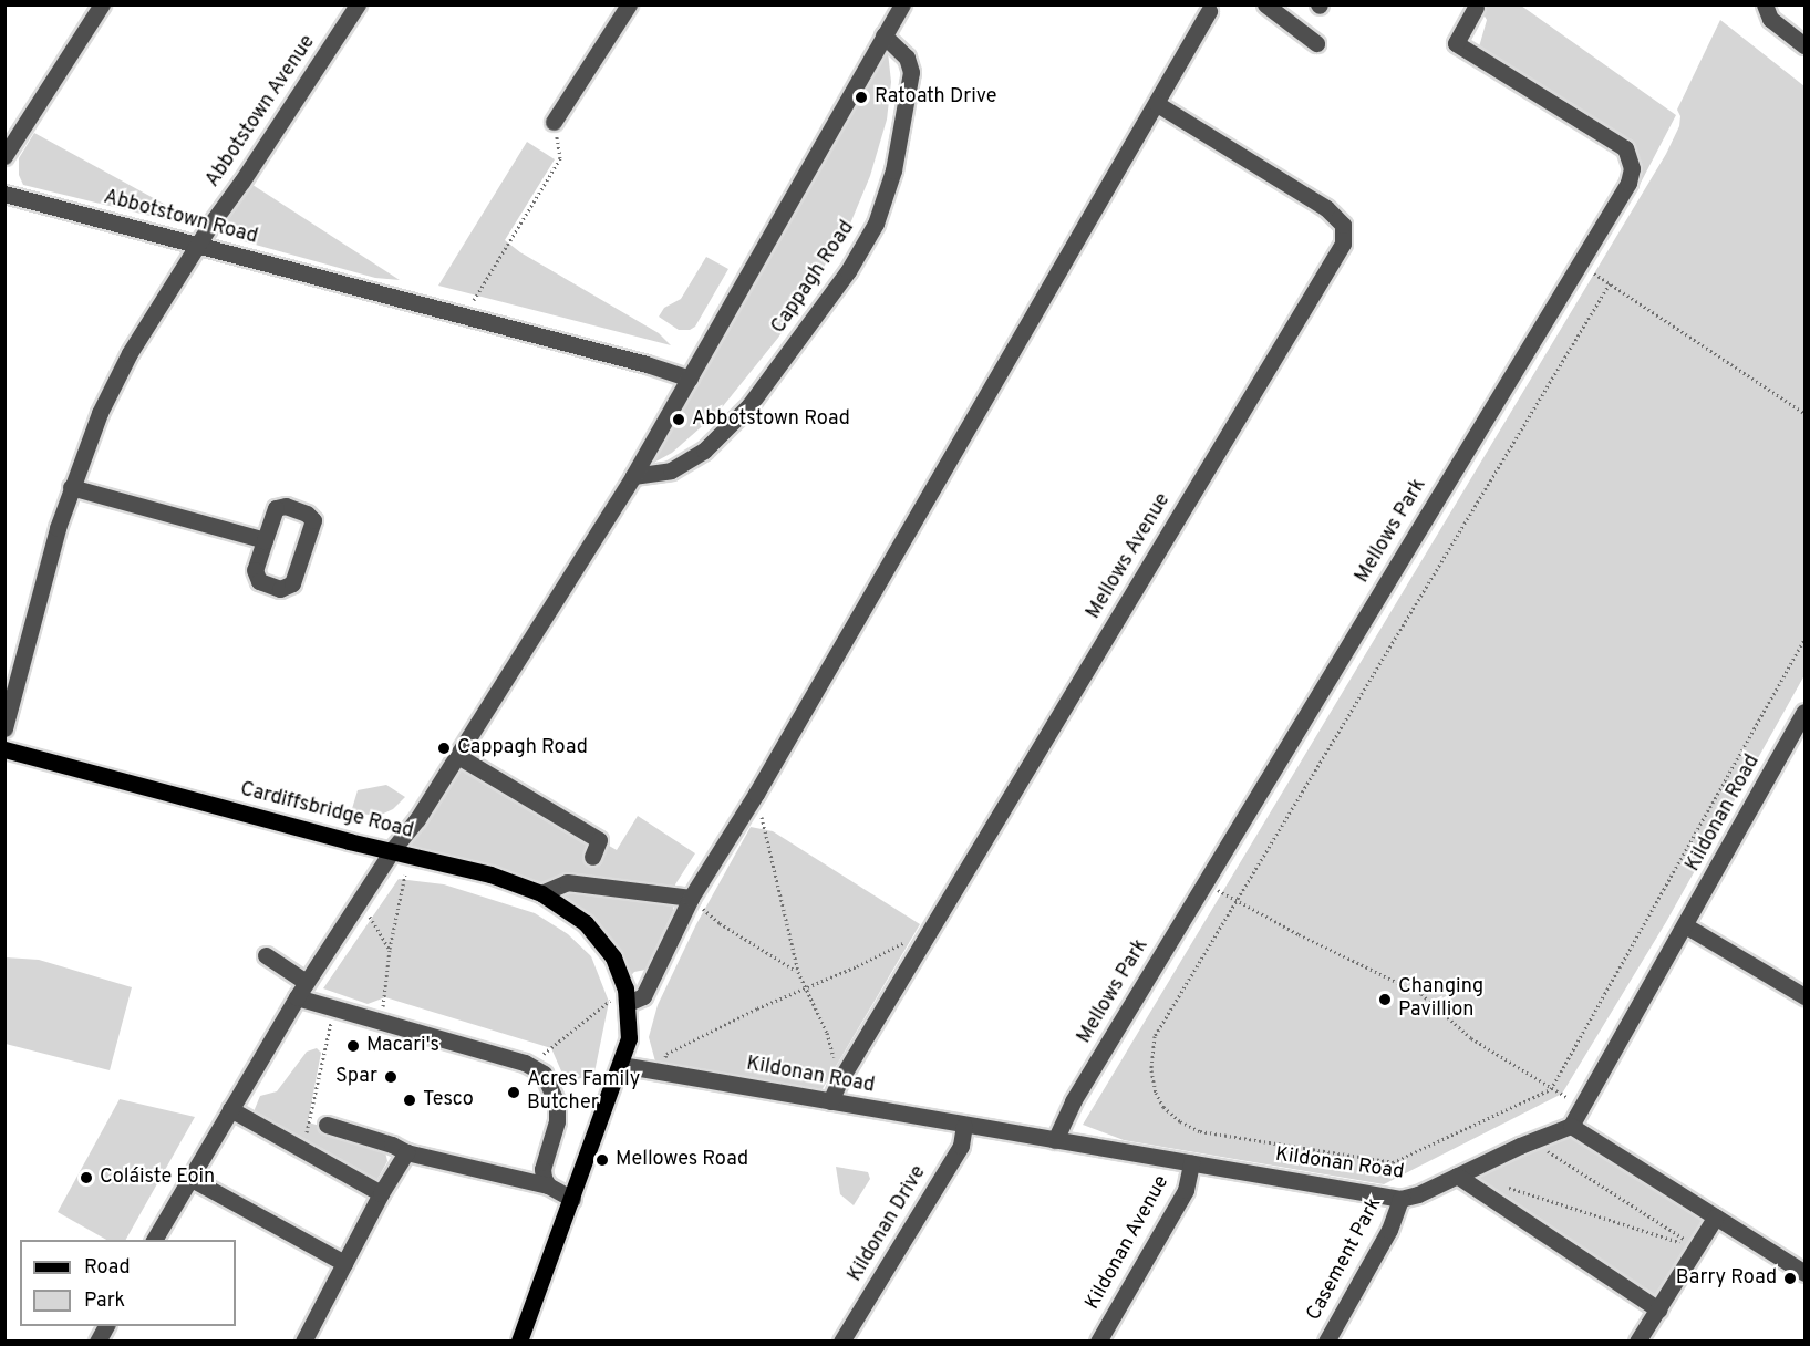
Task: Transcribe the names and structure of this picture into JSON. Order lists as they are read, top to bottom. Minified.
{"streets":{"main road":["Cardiffsbridge Road"],"street":["Abbotstown Avenue","Abbotstown Road","Cappagh Road","Mellows Park","Mellows Avenue","Kildonan Road","Kildonan Drive","Kildonan Avenue","Casement Park"]},"crossings":[["Abbotstown Avenue","Abbotstown Road"],["Mellows Park","Kildonan Road"],["Mellows Avenue","Kildonan Road"],["Kildonan Road","Kildonan Drive"],["Kildonan Road","Kildonan Avenue"],["Kildonan Road","Casement Park"]],"places":["Ratoath Drive","Abbotstown Road","Cappagh Road","Changing Pavillion","Macari's","Spar","Acres Family Butcher","Tesco","Mellowes Road","Coláiste Eoin","Barry Road"],"legend":["Road","Park"]}
